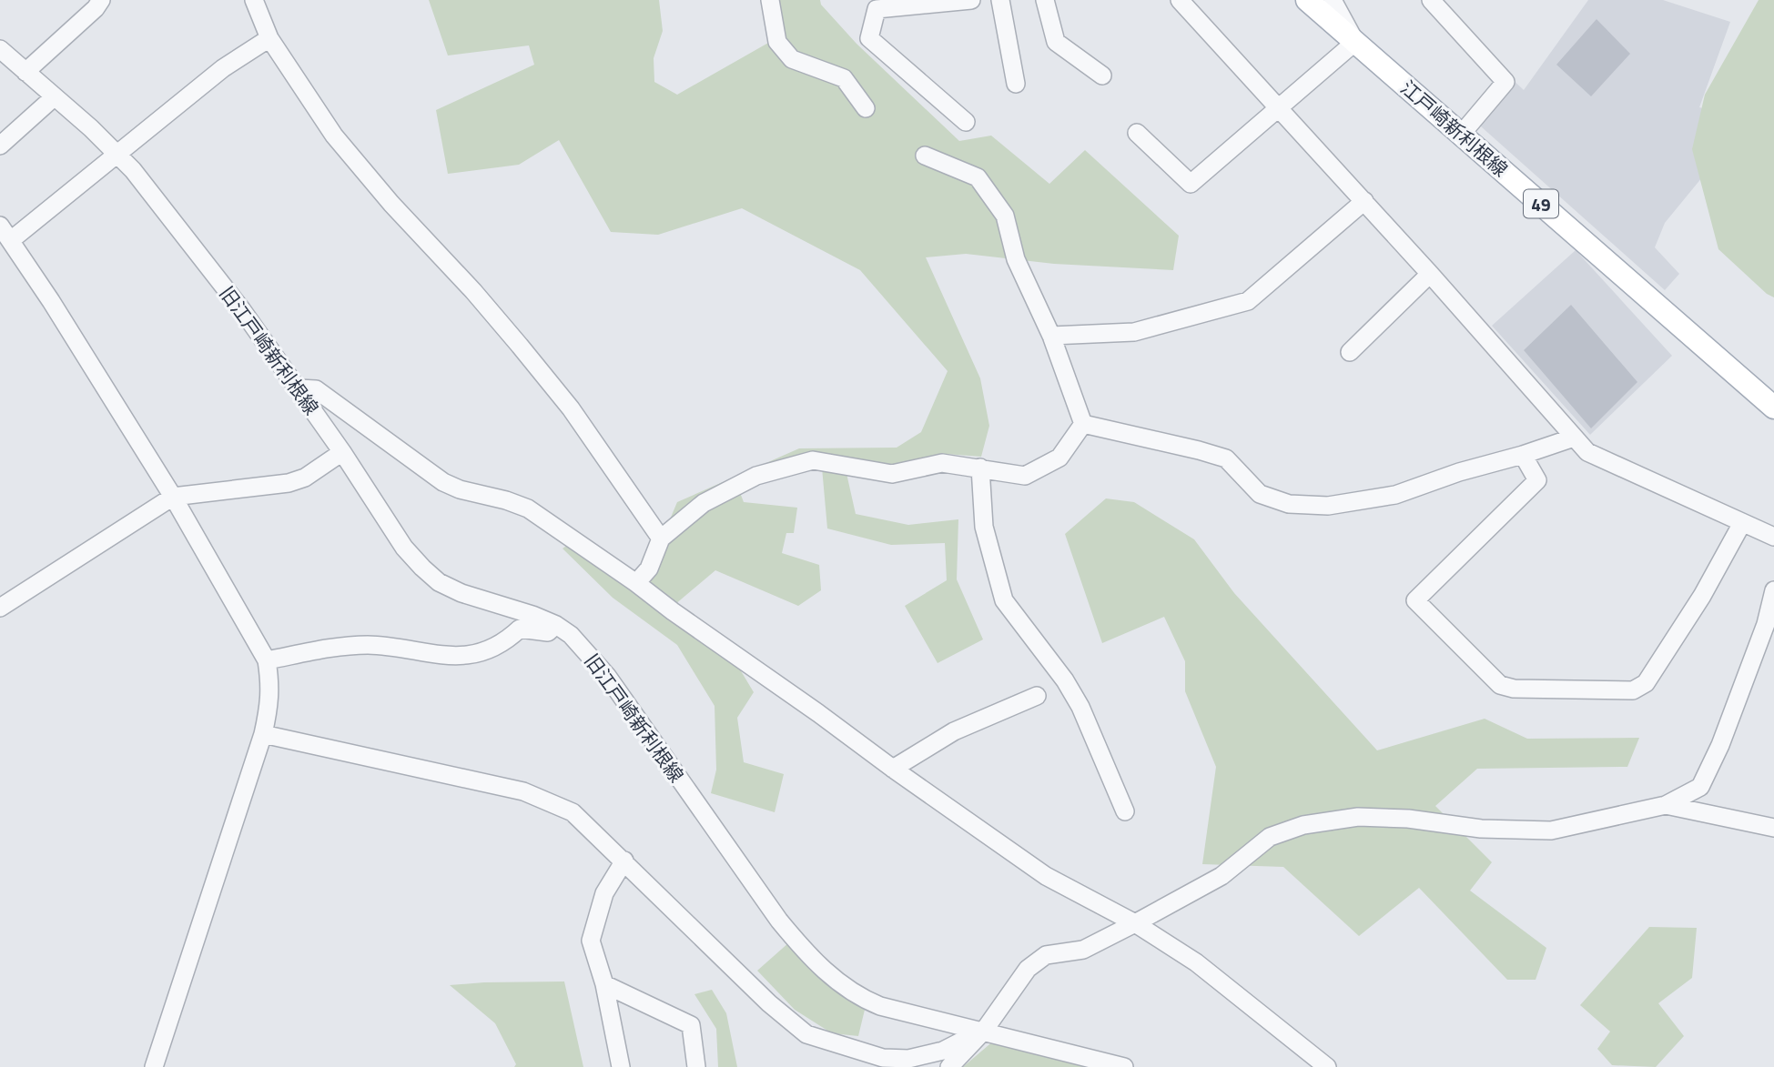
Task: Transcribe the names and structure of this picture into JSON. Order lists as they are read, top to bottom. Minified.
{"streets":{"main road":["江戸崎新利根線","49"],"street":["旧江戸崎新利根線"]}}
